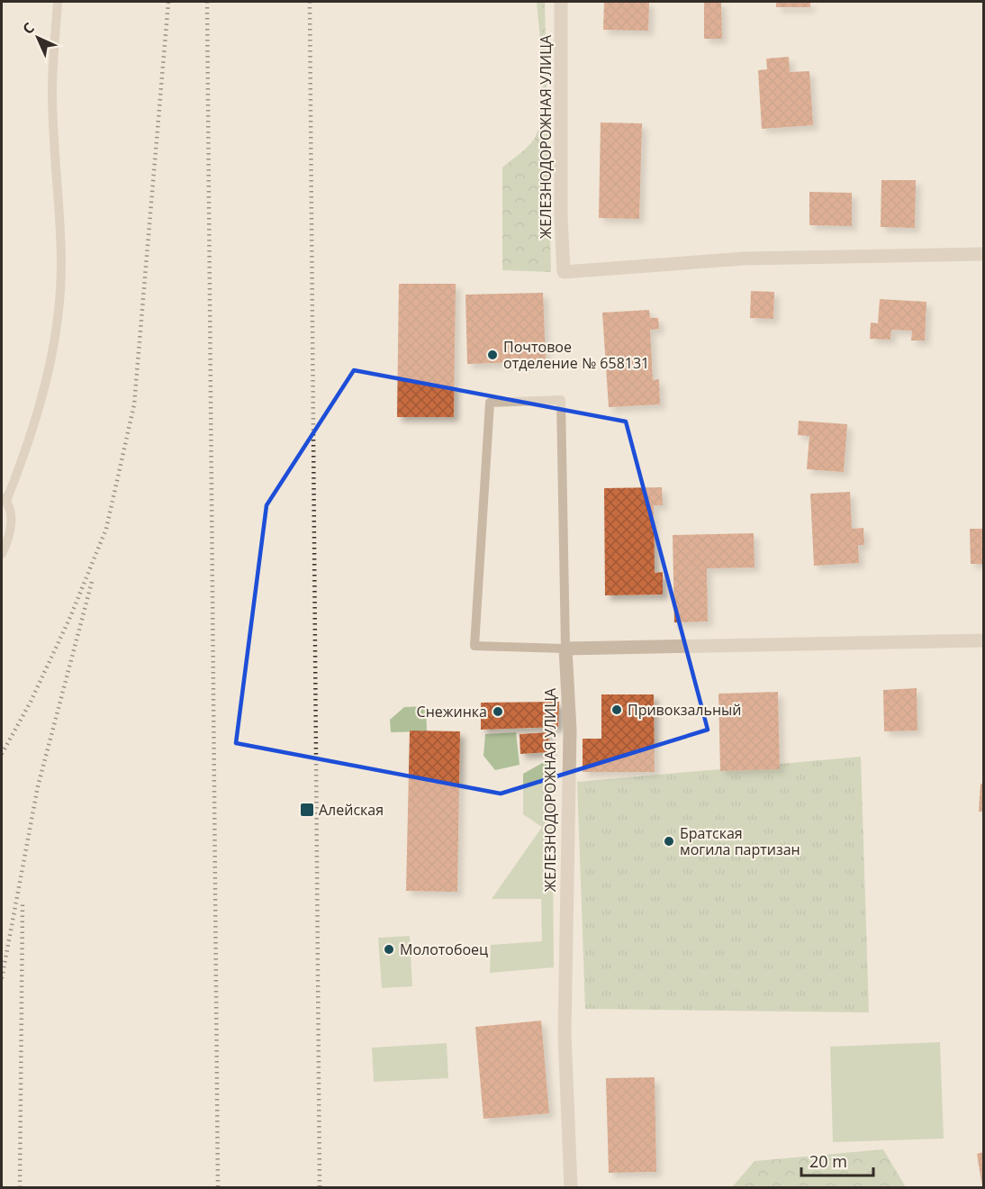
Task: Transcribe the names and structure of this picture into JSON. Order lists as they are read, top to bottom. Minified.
{"streets":{"street":["ЖЕЛЕЗНОДОРОЖНАЯ УЛИЦА"]},"places":{"other":["Почтовое отделение № 658131","Привокзальный","Снежинка","Братская могила партизан","Молотобоец"],"transit":["Алейская"]},"scale_bar":"20 m","north":"top left"}
